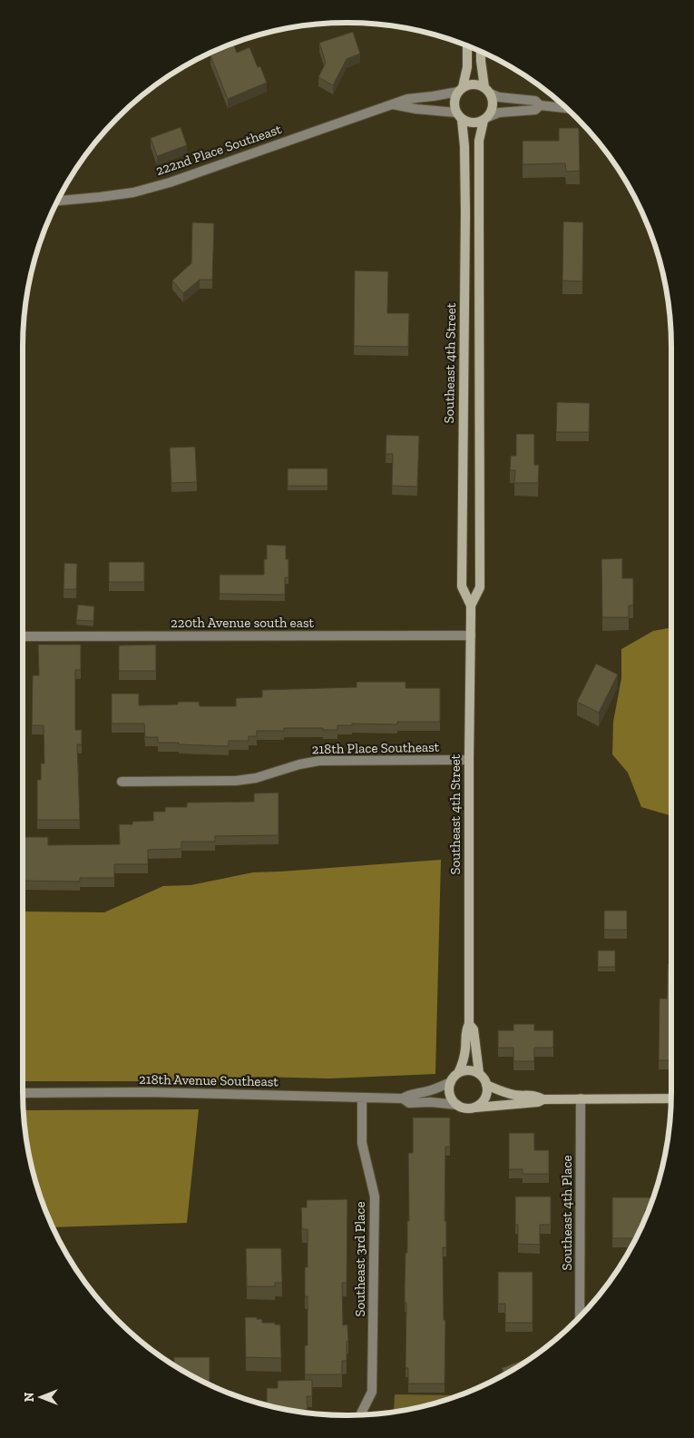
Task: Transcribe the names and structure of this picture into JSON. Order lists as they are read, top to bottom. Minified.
{"streets":{"street":["222nd Place Southeast","Southeast 4th Street","220th Avenue south east","218th Place Southeast","218th Avenue Southeast","Southeast 4th Place","Southeast 3rd Place"]},"crossings":[["222nd Place Southeast","Southeast 4th Street"],["Southeast 4th Street","220th Avenue south east"],["Southeast 4th Street","218th Place Southeast"],["Southeast 4th Street","218th Avenue Southeast"],["218th Avenue Southeast","Southeast 3rd Place"]],"north":"left"}
